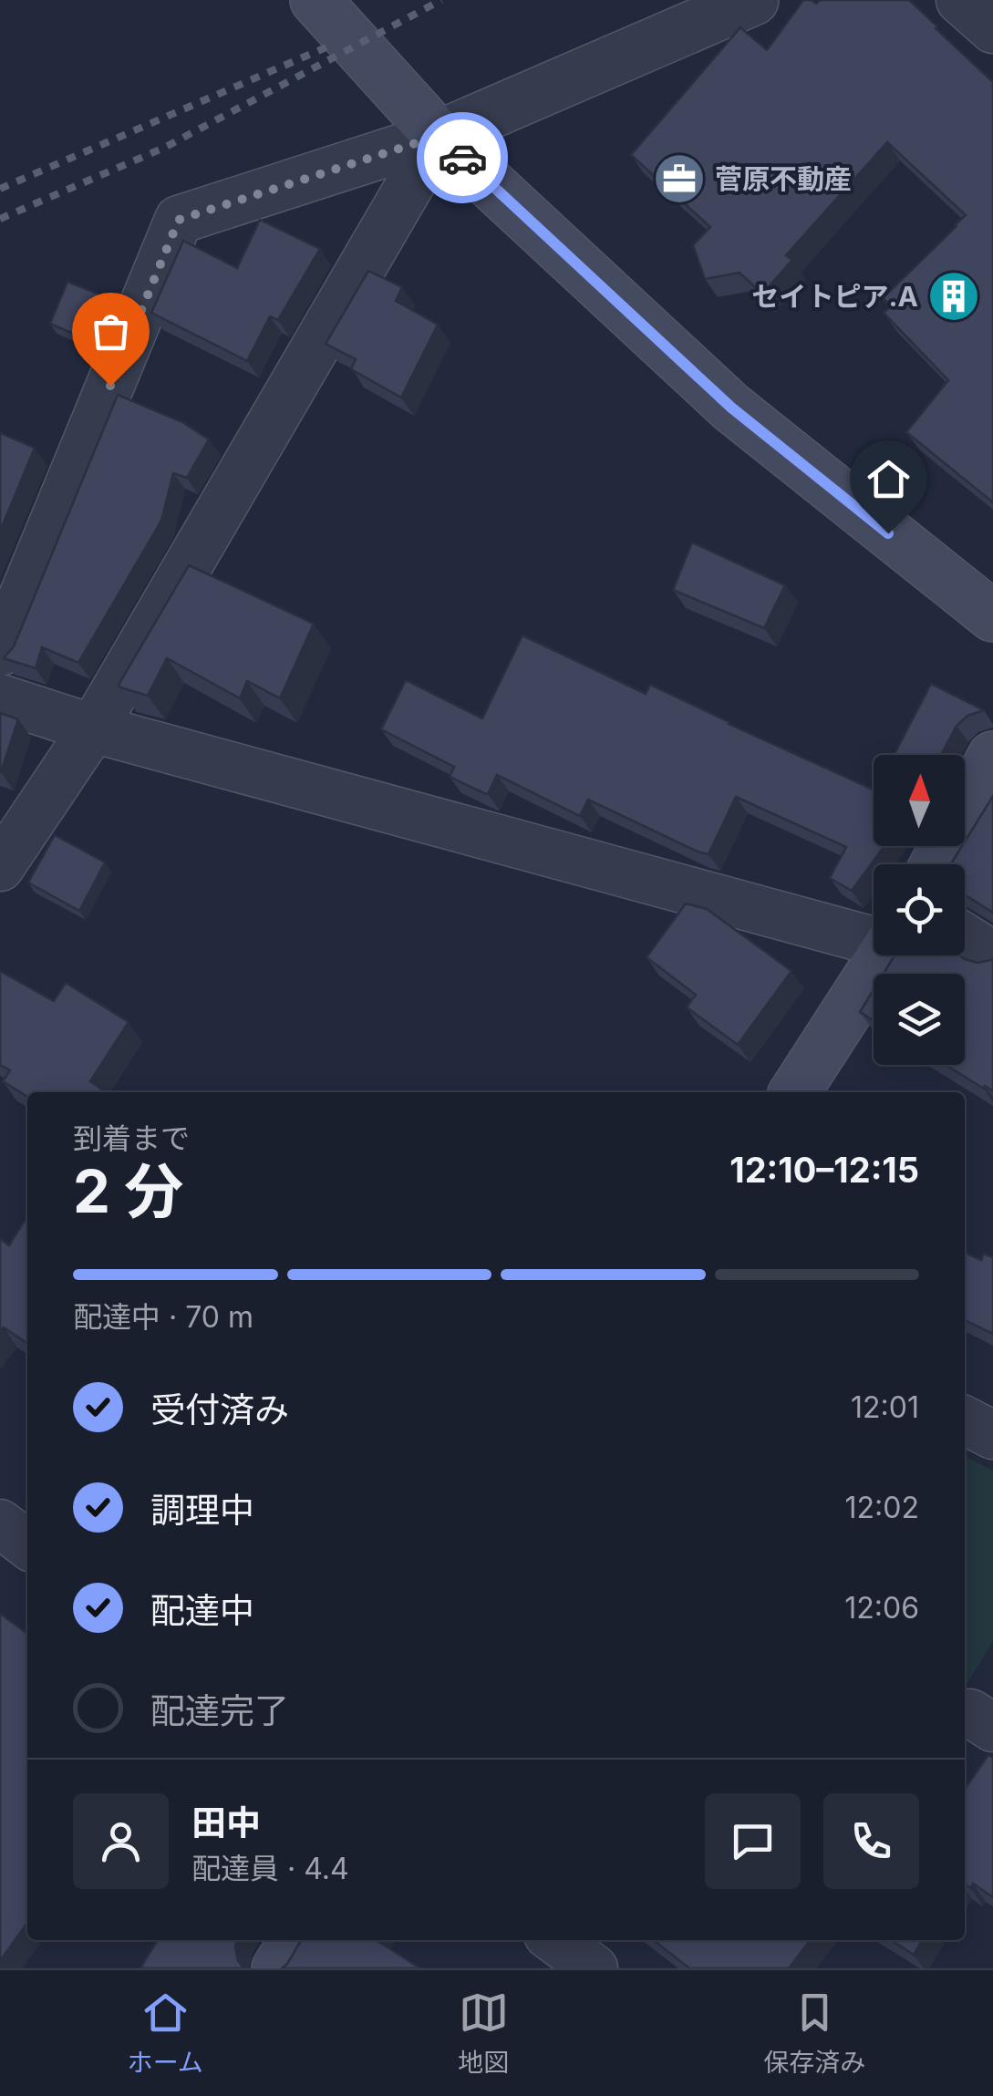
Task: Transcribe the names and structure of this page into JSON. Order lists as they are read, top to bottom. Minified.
{"places":{"office":["菅原不動産"],"building":["セイトピア.A"]},"north":"top","page":{"heading":["2 分","到着まで","12:10–12:15"],"panel":["田中","配達員 · 4.4"],"bar":"配達中 · 70 m","list":[["受付済み","12:01"],["調理中","12:02"],["配達中","12:06"],"配達完了"],"tabs":["ホーム","地図","保存済み"]}}
